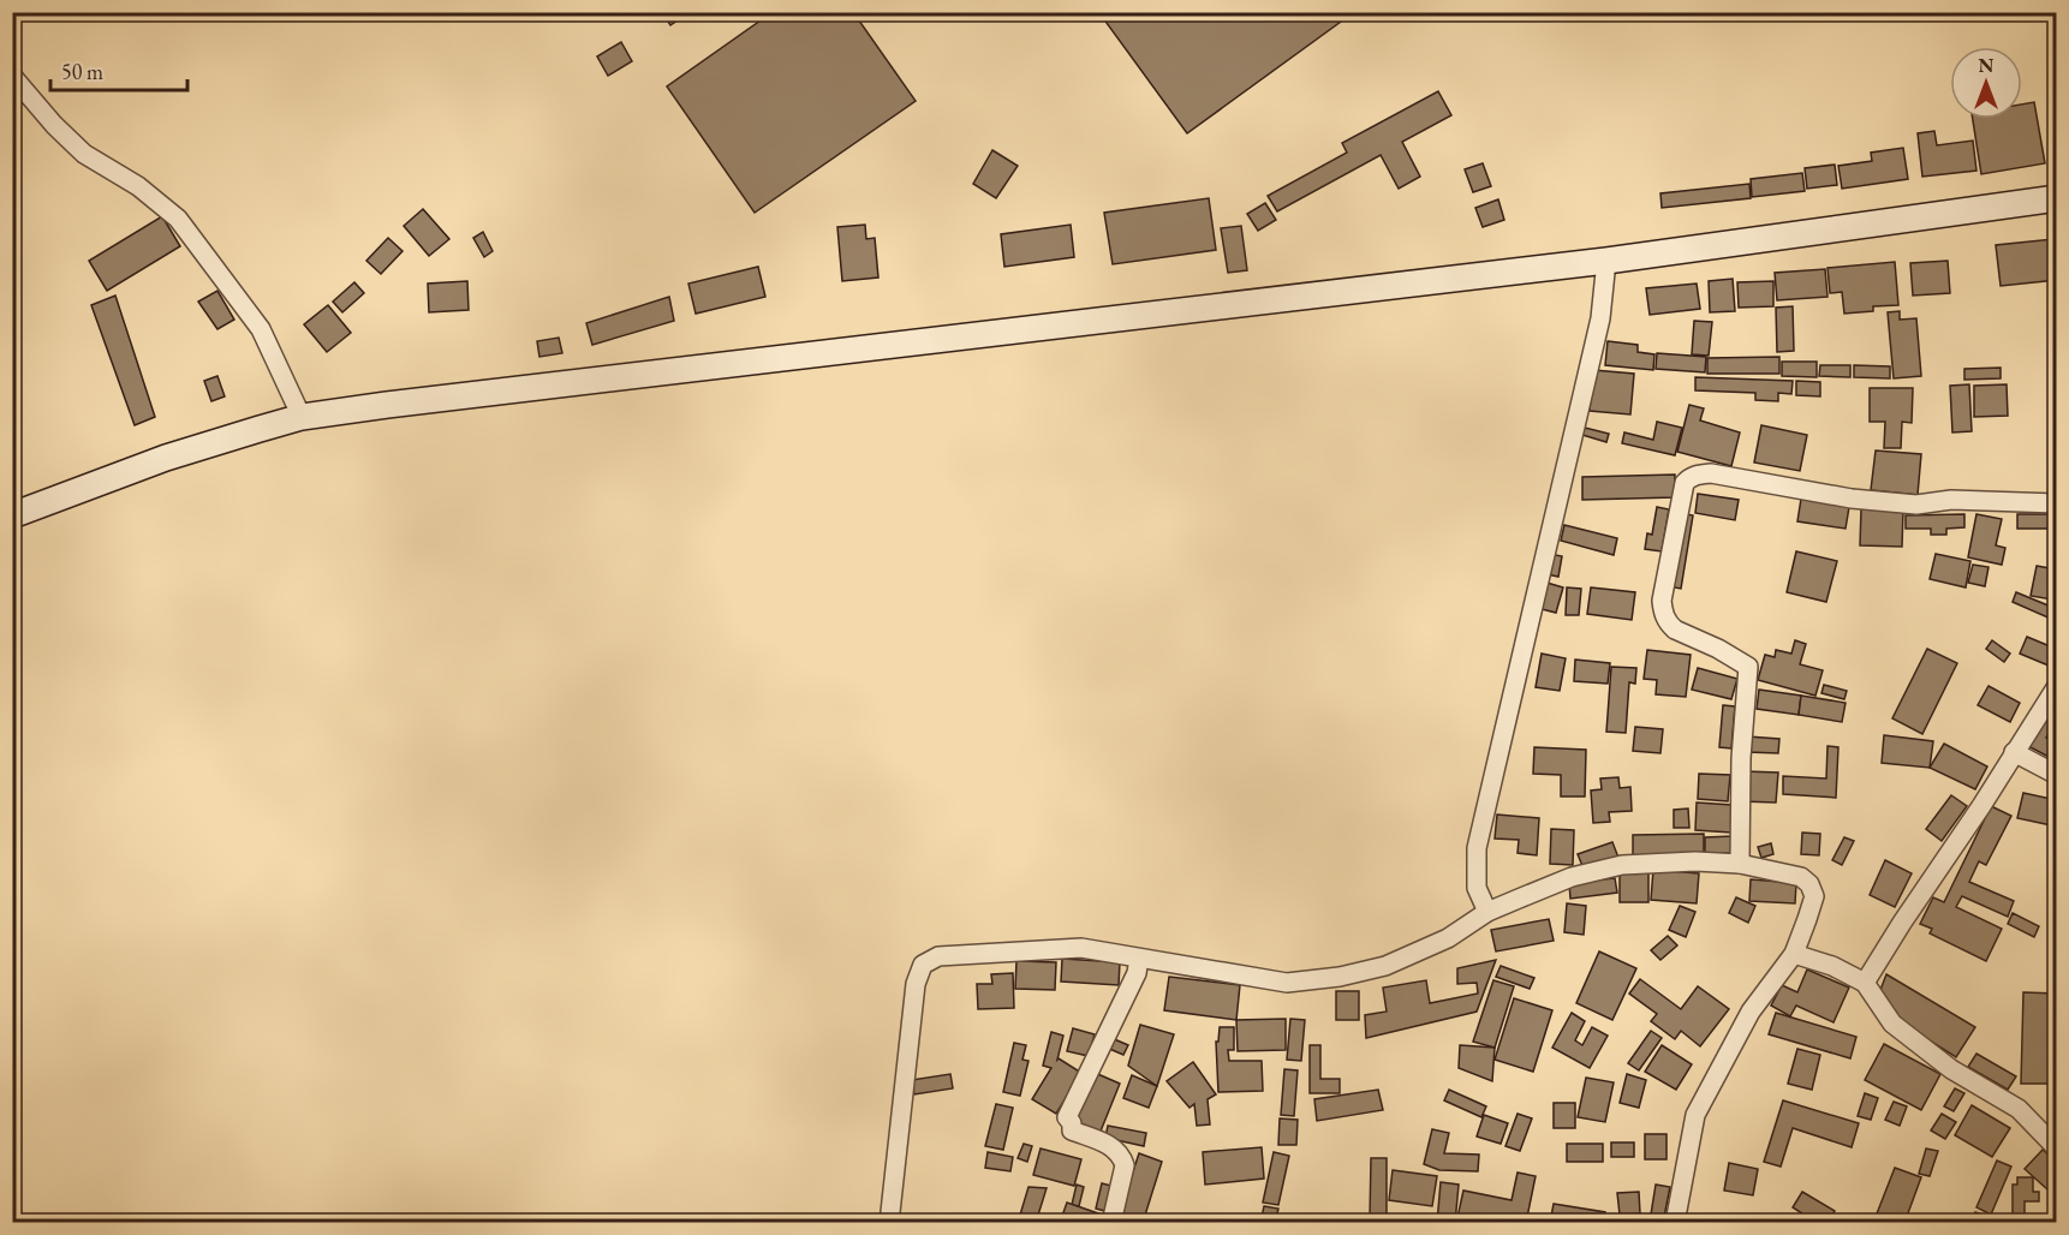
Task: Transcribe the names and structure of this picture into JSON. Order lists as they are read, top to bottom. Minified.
{"scale_bar":"50 m","north":"top"}
